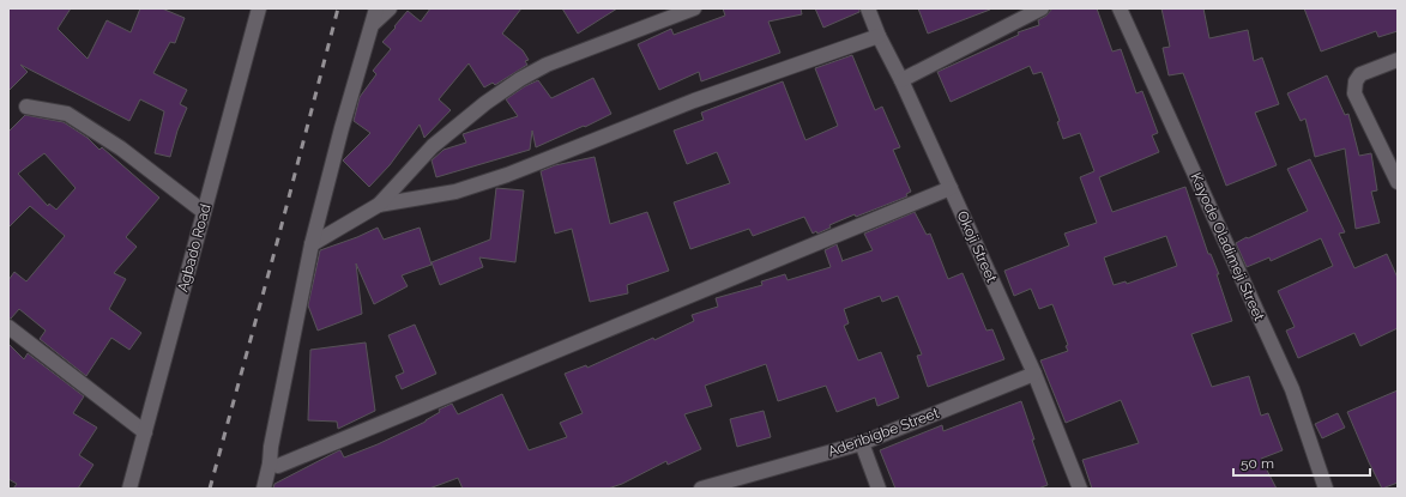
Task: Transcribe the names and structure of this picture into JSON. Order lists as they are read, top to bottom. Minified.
{"streets":{"street":["Okoji Street","Kayode Oladimeji Street","Agbado Road","Aderibigbe Street"]},"crossings":[["Okoji Street","Aderibigbe Street"]],"scale_bar":"50 m"}
